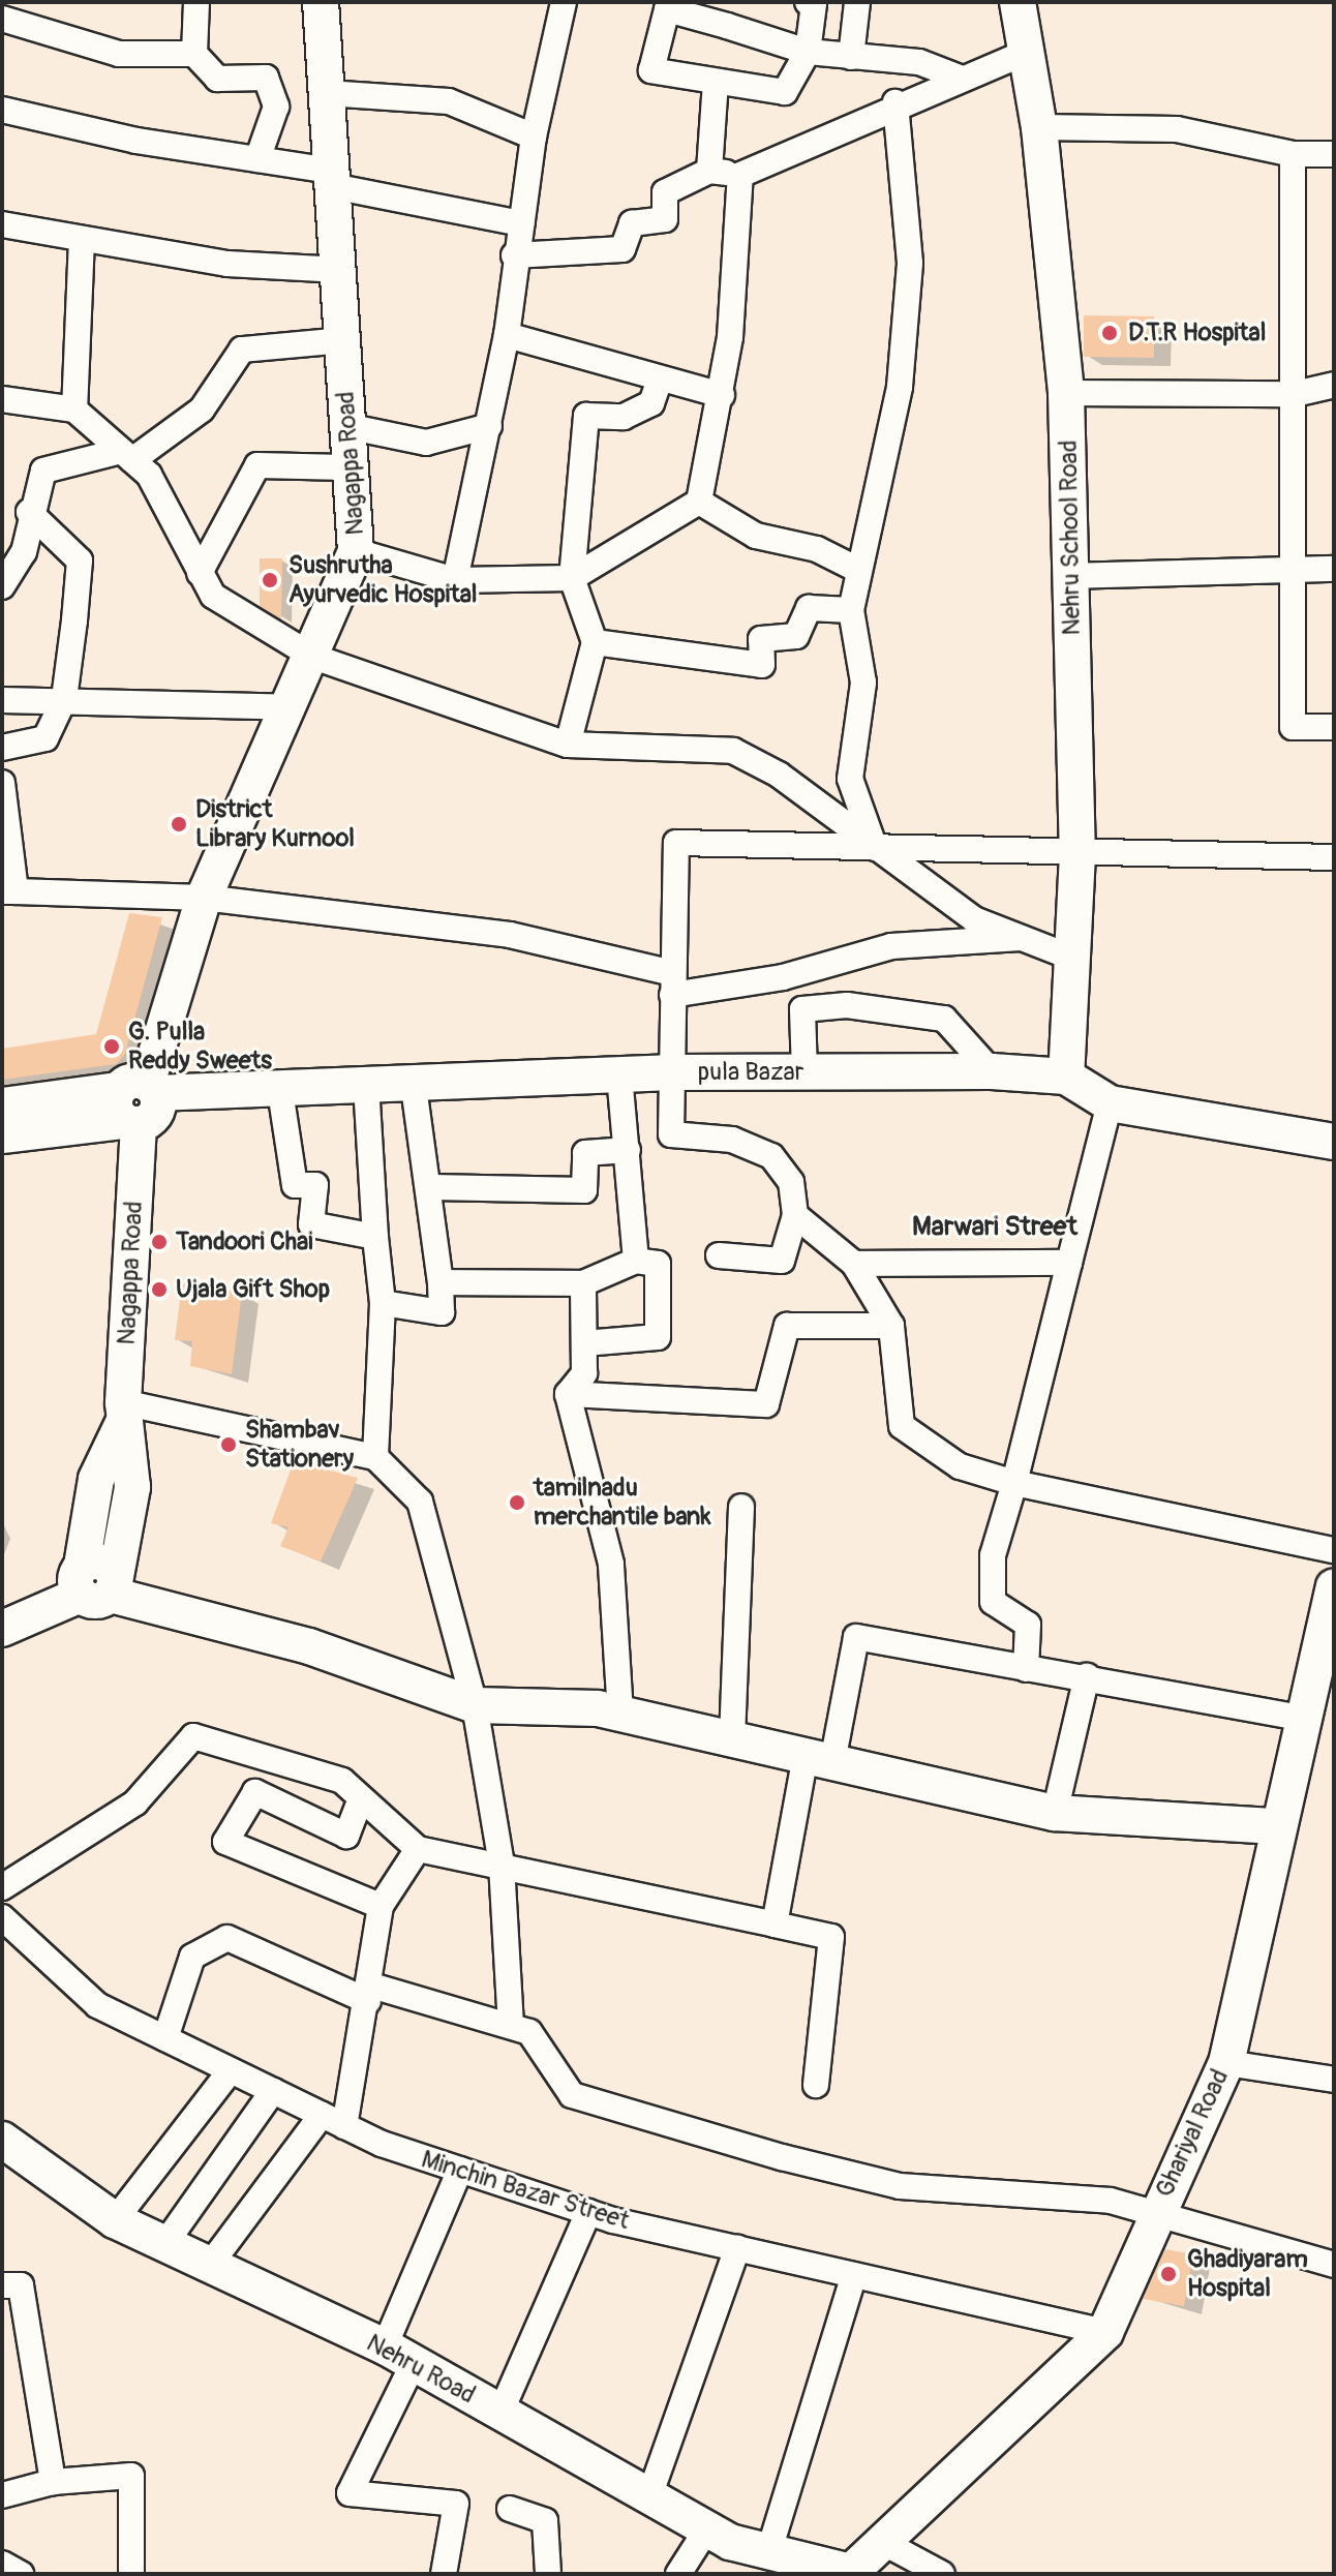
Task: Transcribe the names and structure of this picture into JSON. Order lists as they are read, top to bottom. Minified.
{"streets":{"street":["Nagappa Road","Nehru School Road","pula Bazar","Ghariyal Road","Minchin Bazar Street","Nehru Road"]},"crossings":[["Nagappa Road","pula Bazar"],["Nehru School Road","pula Bazar"],["Ghariyal Road","Minchin Bazar Street"],["Ghariyal Road","Nehru Road"]],"districts":["Marwari Street"],"places":["D.T.R Hospital","Sushrutha Ayurvedic Hospital","District Library Kurnool","G. Pulla Reddy Sweets","Tandoori Chai","Ujala Gift Shop","Shambav Stationery","tamilnadu merchantile bank","Ghadiyaram Hospital"]}
